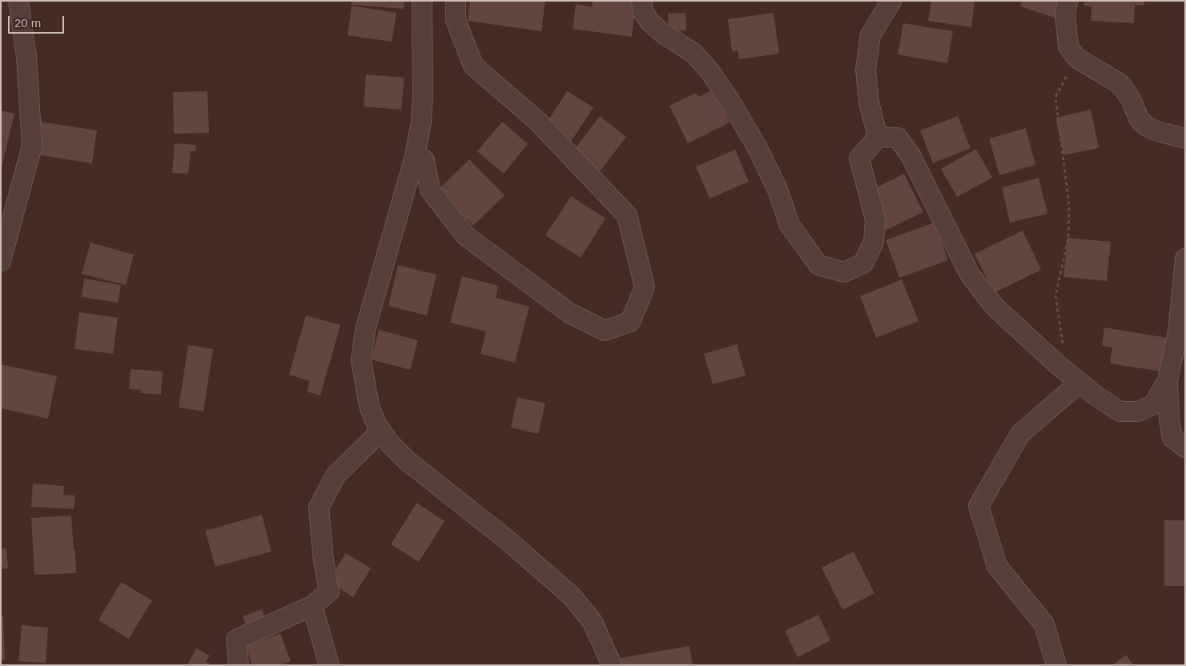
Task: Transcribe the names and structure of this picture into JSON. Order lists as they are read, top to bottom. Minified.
{"scale_bar":"20 m"}
